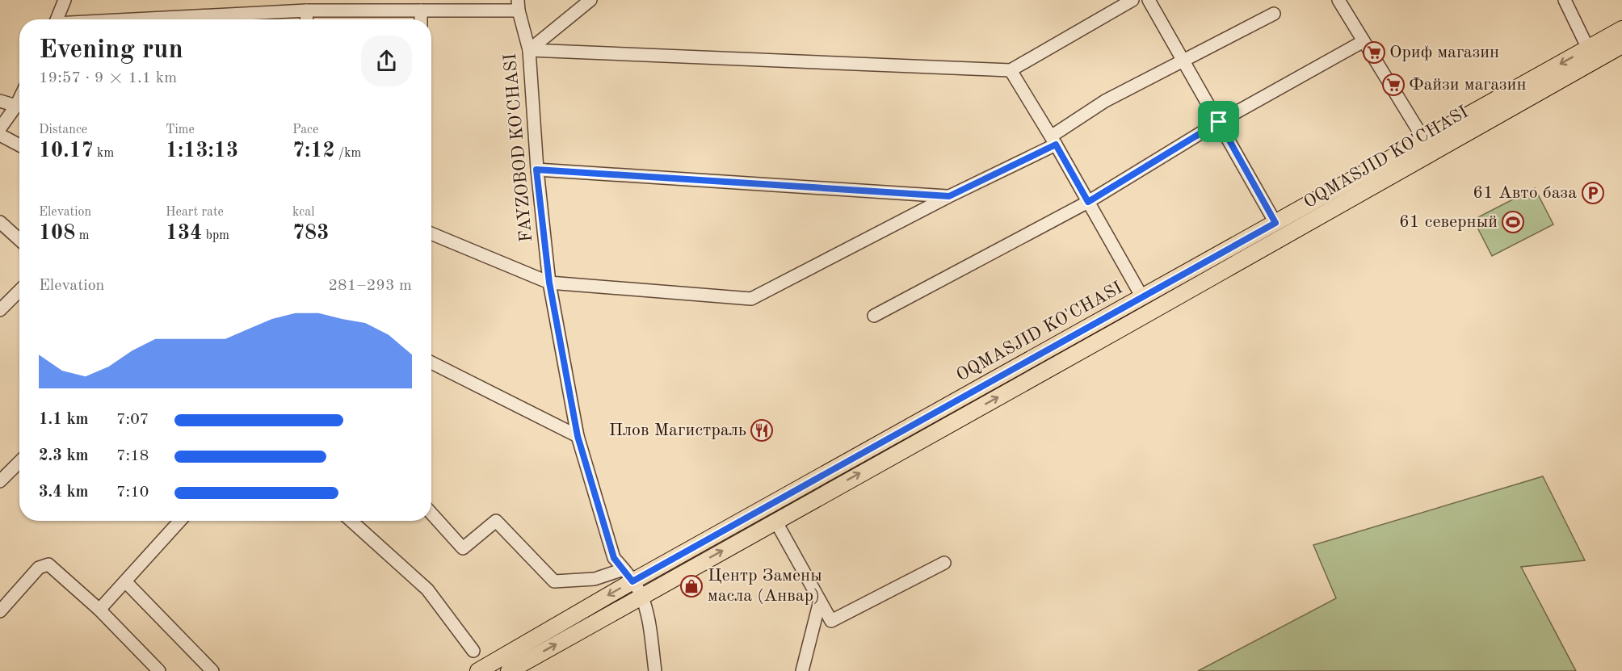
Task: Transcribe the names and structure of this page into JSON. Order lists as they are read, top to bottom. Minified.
{"streets":{"main road":["OQMASJID KO'CHASI"],"street":["FAYZOBOD KO'CHASI"]},"crossings":[["FAYZOBOD KO'CHASI","OQMASJID KO'CHASI"]],"places":{"supermarket":["Ориф магазин","Файзи магазин"],"parking":["61 Авто база"],"sports":["61 северный"],"restaurant":["Плов Магистраль"],"shop":["Центр Замены масла (Анвар)"]},"page":{"heading":["Evening run","19:57 · 9 × 1.1 km"],"stats":[["Distance","10.17 km"],["Time","1:13:13"],["Pace","7:12 /km"],["Elevation","108 m"],["Heart rate","134 bpm"],["kcal","783"]],"chart":["Elevation","281–293 m"],"list":[{"name":"1.1 km","note":"7:07"},{"name":"2.3 km","note":"7:18"},{"name":"3.4 km","note":"7:10"}]}}
